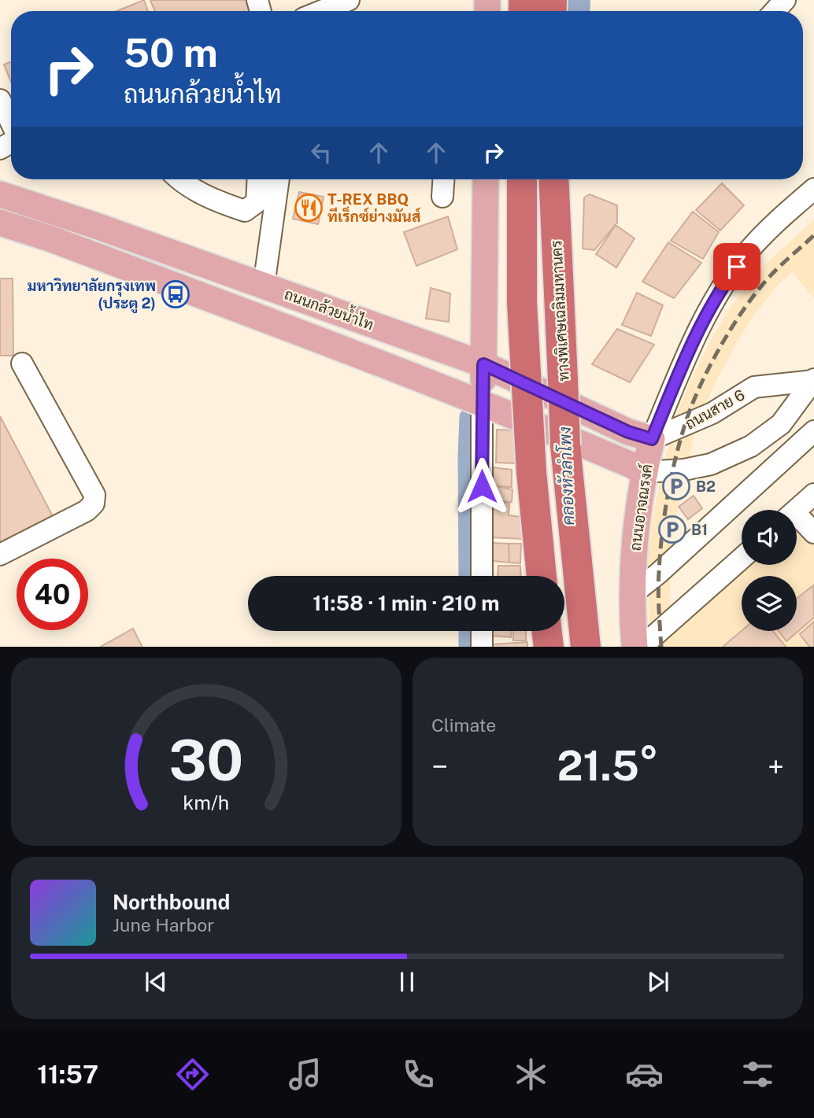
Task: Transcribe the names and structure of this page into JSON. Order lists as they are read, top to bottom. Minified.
{"streets":{"highway":["ทางพิเศษเฉลิมมหานคร"],"main road":["ถนนกล้วยน้ำไท","ถนนอาจณรงค์"],"street":["ถนนสาย 6"]},"crossings":[["ถนนกล้วยน้ำไท","ถนนสาย 6"],["ถนนกล้วยน้ำไท","ถนนอาจณรงค์"],["ถนนสาย 6","ถนนอาจณรงค์"]],"water":["คลองหัวลำโพง"],"places":{"restaurant":["T-REX BBQ ทีเร็กซ์ย่างมันส์"],"bus stop":["มหาวิทยาลัยกรุงเทพ (ประตู 2)"],"parking":["B2","B1"]},"page":{"turn":["50 m","ถนนกล้วยน้ำไท"],"limit":"40","trip":"11:58 · 1 min · 210 m","tile":"Climate","heat":["−","21.5°","+"],"song":["Northbound","June Harbor"],"tabs":"11:57","gauge":["30","km/h"]}}
